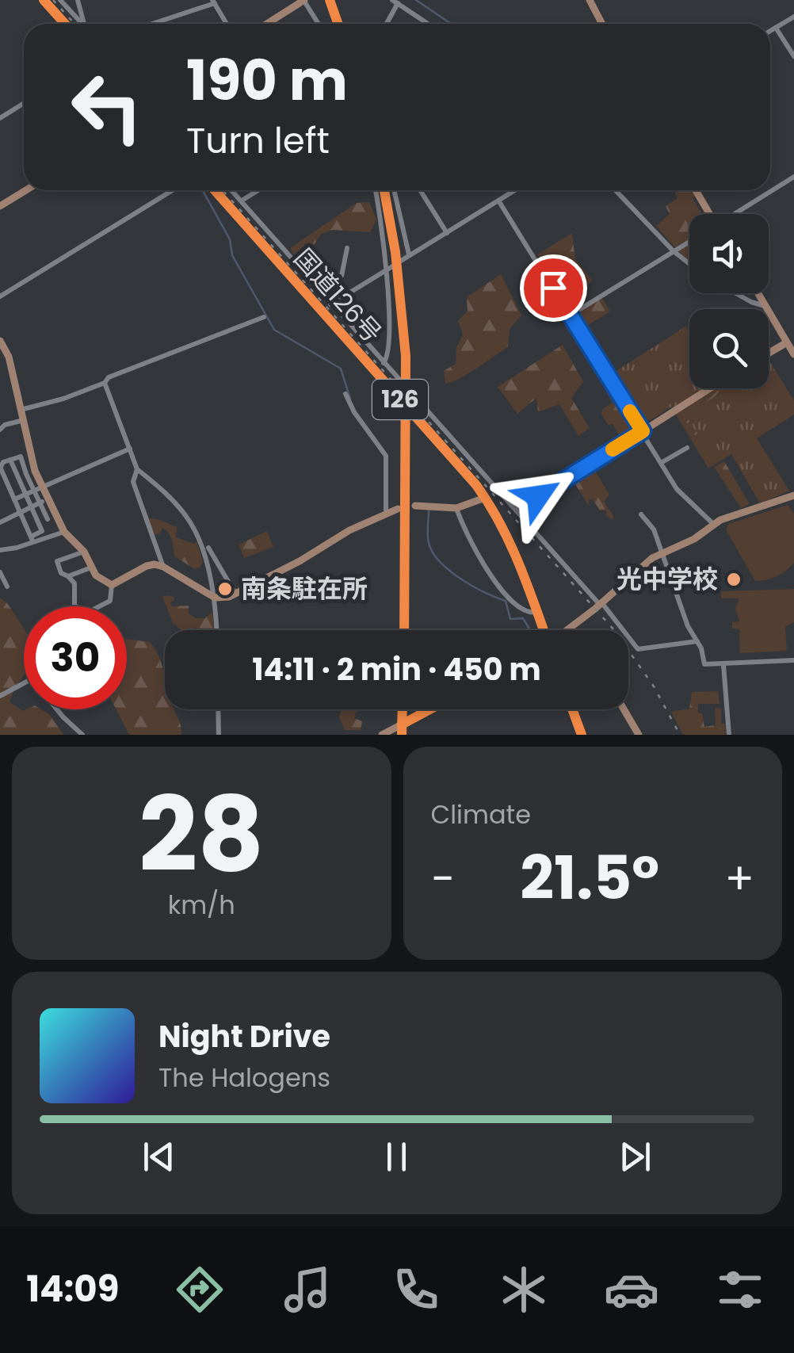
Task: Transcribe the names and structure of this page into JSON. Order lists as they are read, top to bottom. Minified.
{"streets":{"highway":["国道126号","126"]},"places":["光中学校","南条駐在所"],"page":{"turn":["190 m","Turn left"],"limit":"30","trip":"14:11 · 2 min · 450 m","tile":[["28","km/h"],"Climate"],"heat":["−","21.5°","+"],"song":["Night Drive","The Halogens"],"tabs":"14:09"}}
